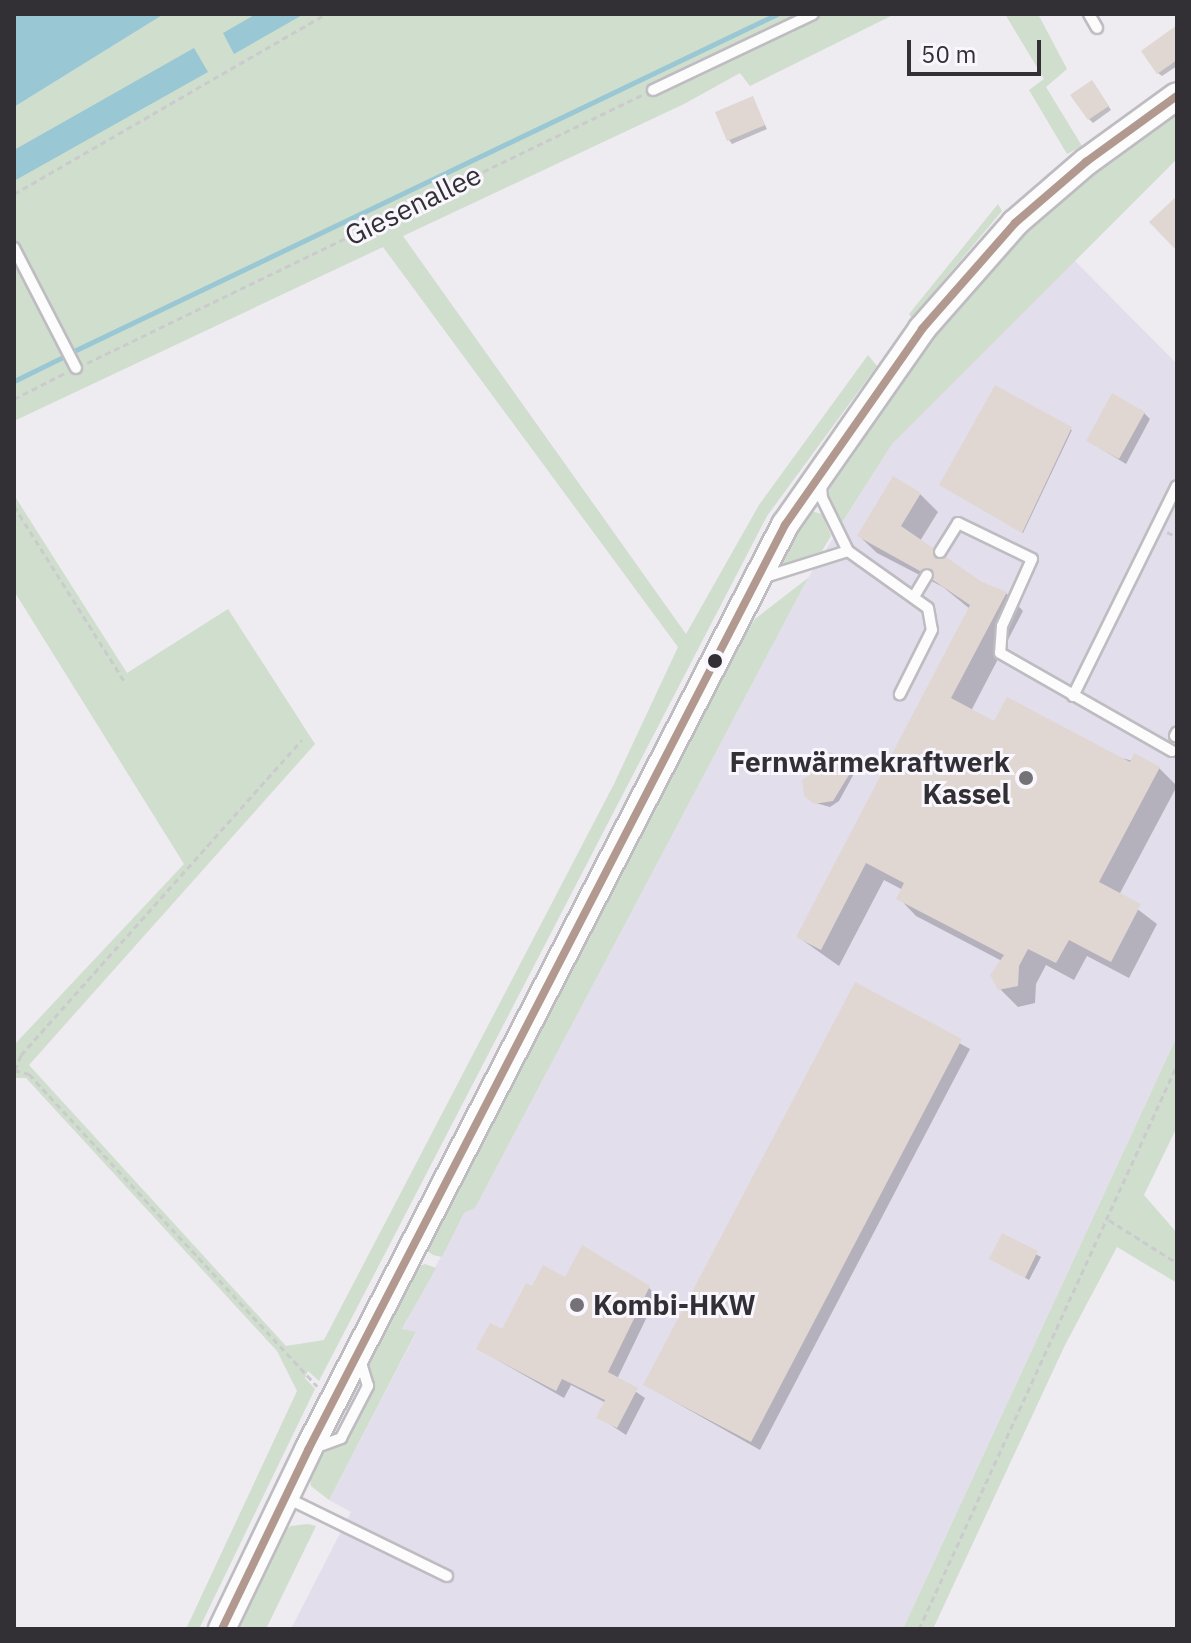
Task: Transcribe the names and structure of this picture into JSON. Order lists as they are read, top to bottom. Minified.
{"streets":{"path":["Giesenallee"]},"places":["Fernwärmekraftwerk Kassel","Kombi-HKW"],"scale_bar":"50 m"}
